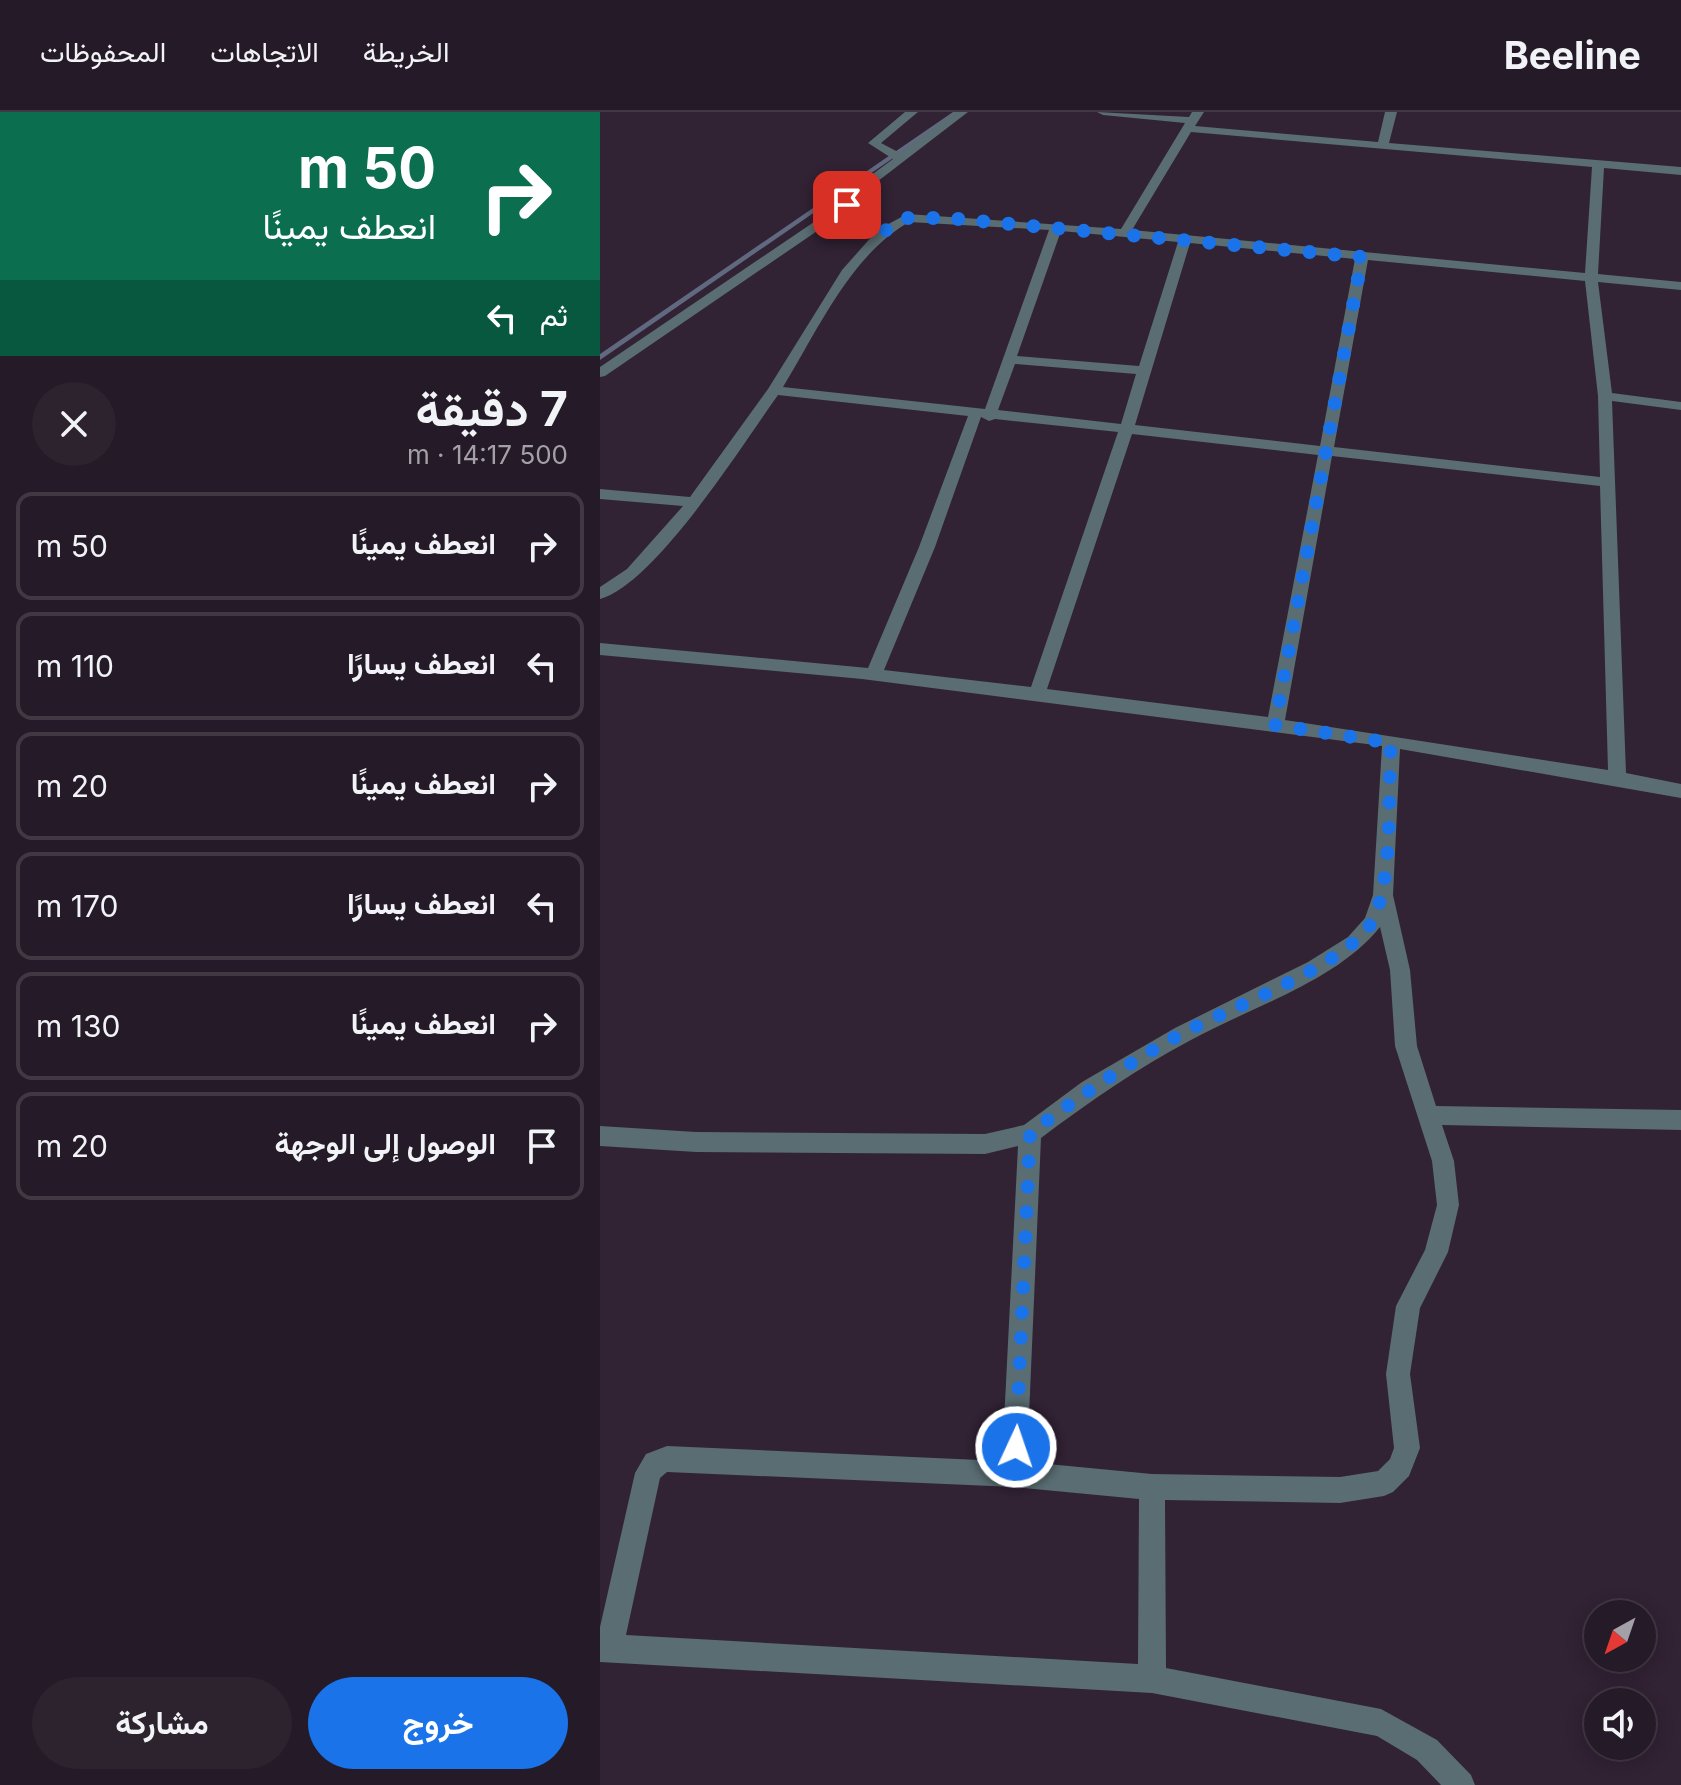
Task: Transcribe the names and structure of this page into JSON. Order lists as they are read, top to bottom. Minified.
{"north":"bottom left","page":{"header":"Beeline","nav":["الخريطة","الاتجاهات","المحفوظات"],"turn":["50 m","انعطف يمينًا"],"then":"ثم","heading":["7 دقيقة","500 m · 14:17"],"list":[{"name":"انعطف يمينًا","value":"50 m"},{"name":"انعطف يسارًا","value":"110 m"},{"name":"انعطف يمينًا","value":"20 m"},{"name":"انعطف يسارًا","value":"170 m"},{"name":"انعطف يمينًا","value":"130 m"},{"name":"الوصول إلى الوجهة","value":"20 m"}],"buttons":["خروج","مشاركة"]}}
